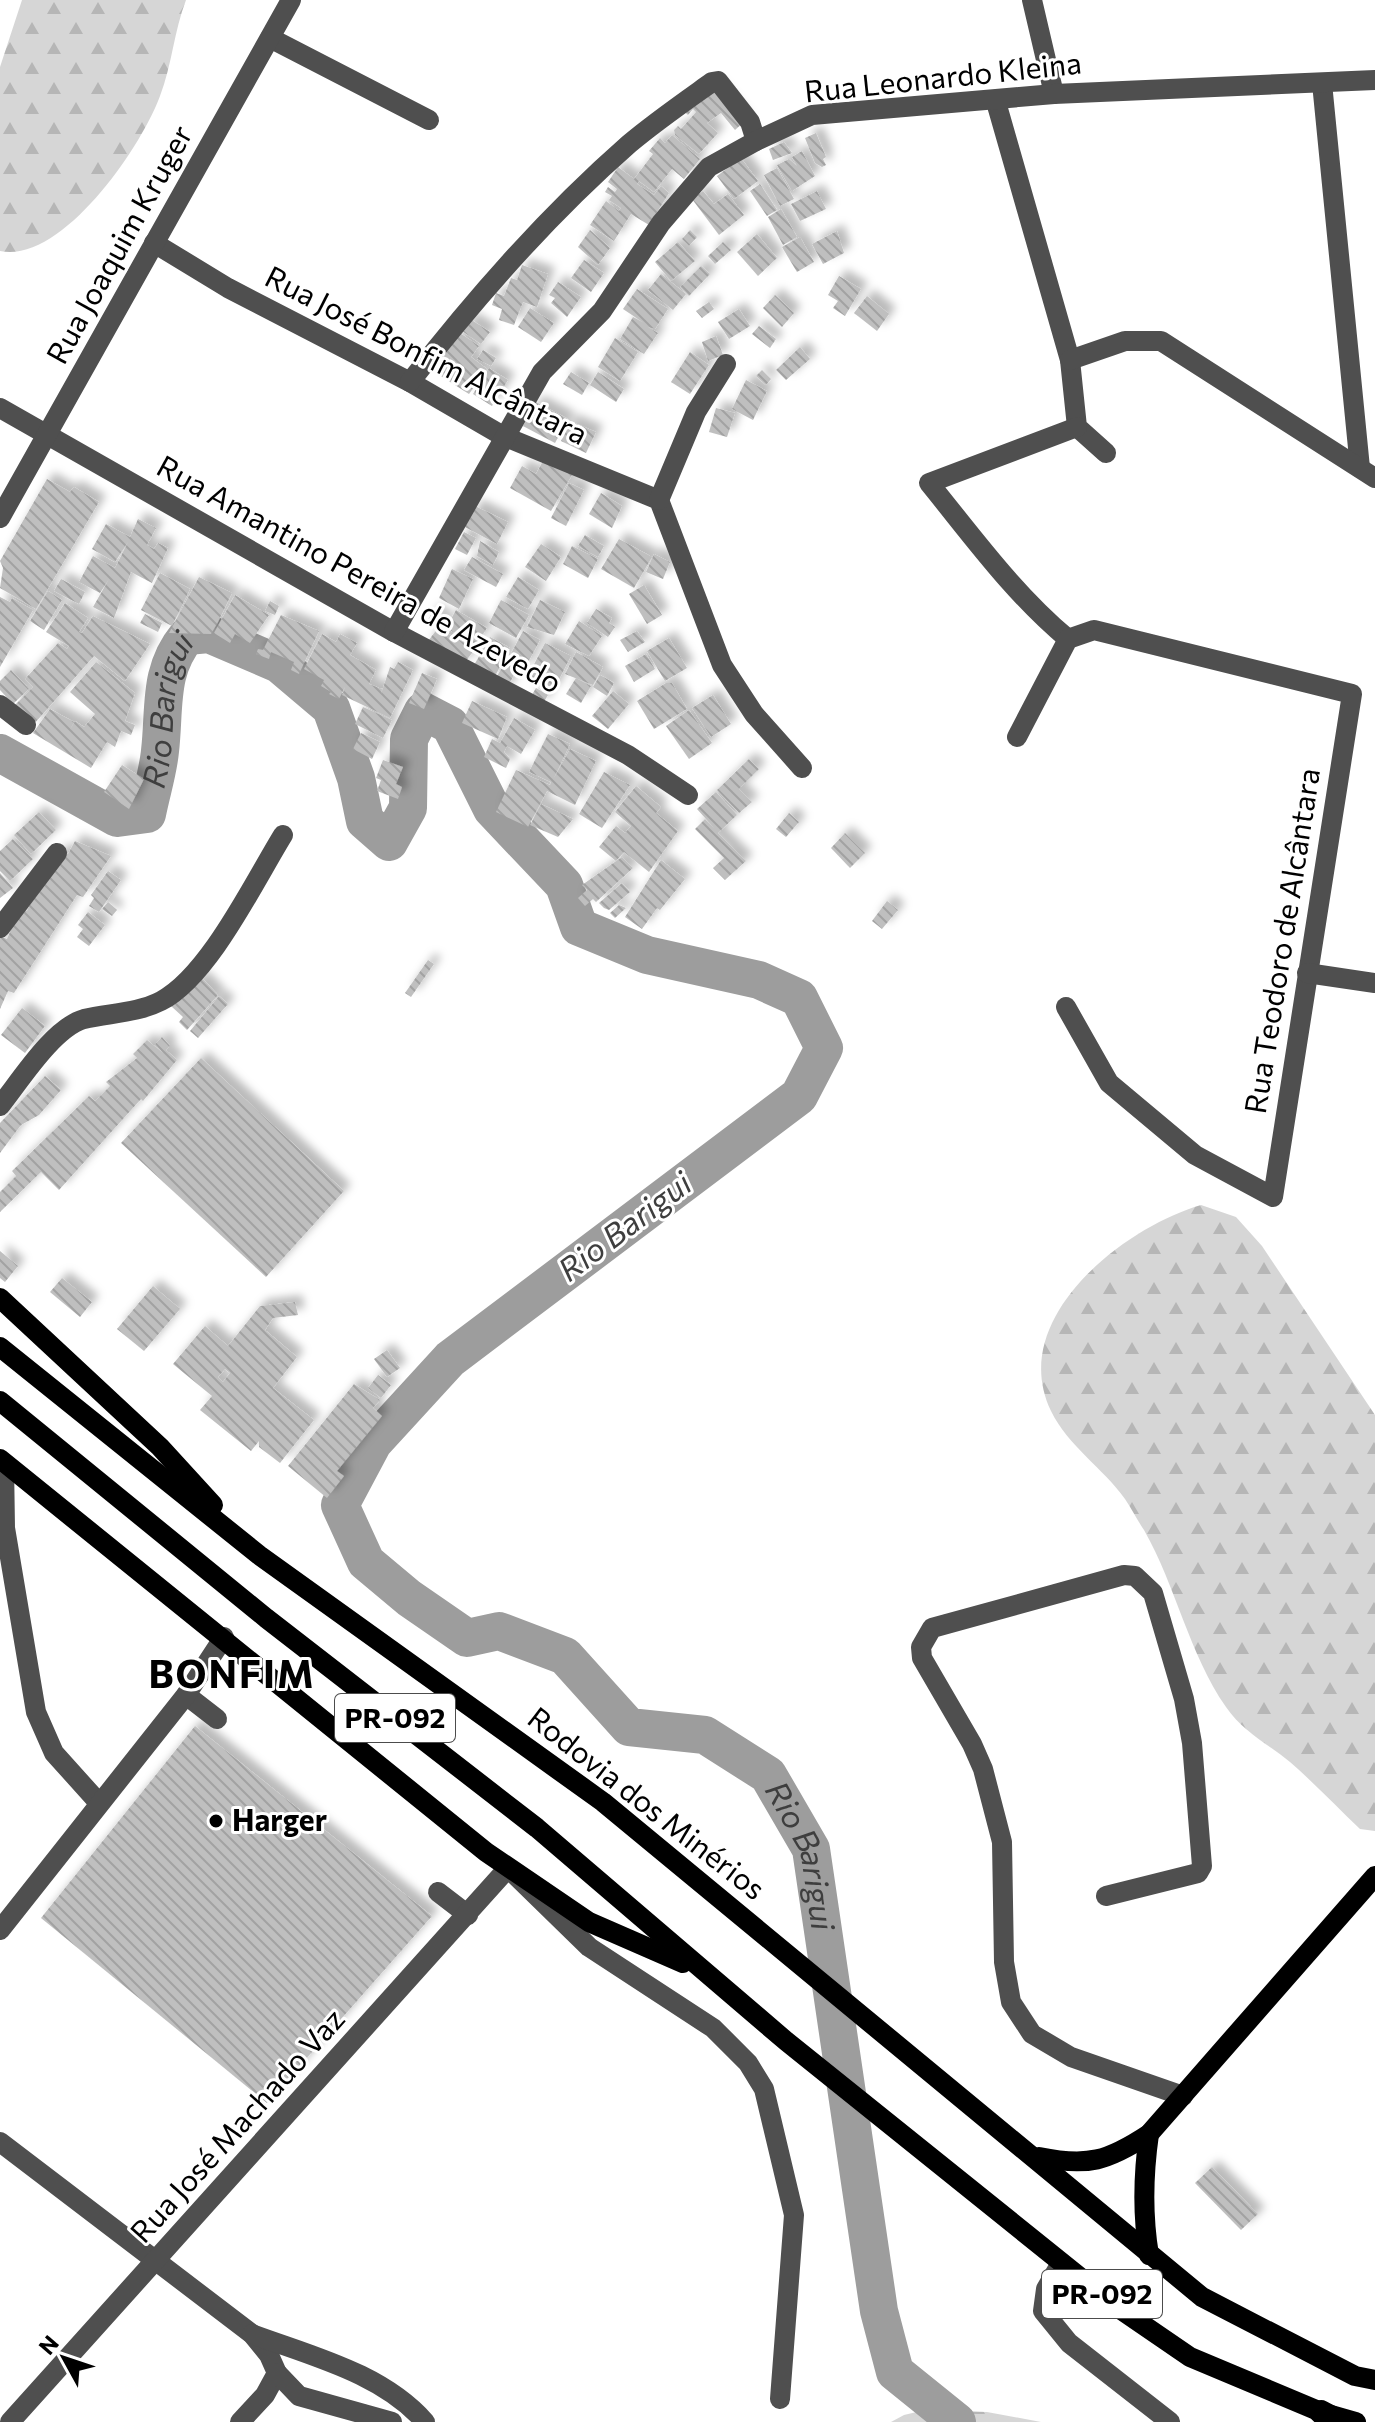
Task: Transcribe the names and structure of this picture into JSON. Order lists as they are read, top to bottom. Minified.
{"streets":{"main road":["PR-092","Rodovia dos Minérios"],"street":["Rua Leonardo Kleina","Rua Joaquim Kruger","Rua José Bonfim Alcântara","Rua Amantino Pereira de Azevedo","Rua Teodoro de Alcântara","Rua José Machado Vaz"]},"crossings":[["Rua Leonardo Kleina","Rua José Bonfim Alcântara"],["Rua Leonardo Kleina","Rua Amantino Pereira de Azevedo"],["Rua Joaquim Kruger","Rua José Bonfim Alcântara"],["Rua Joaquim Kruger","Rua Amantino Pereira de Azevedo"]],"districts":["BONFIM"],"water":["Rio Barigui"],"places":["Harger"],"north":"top left"}
